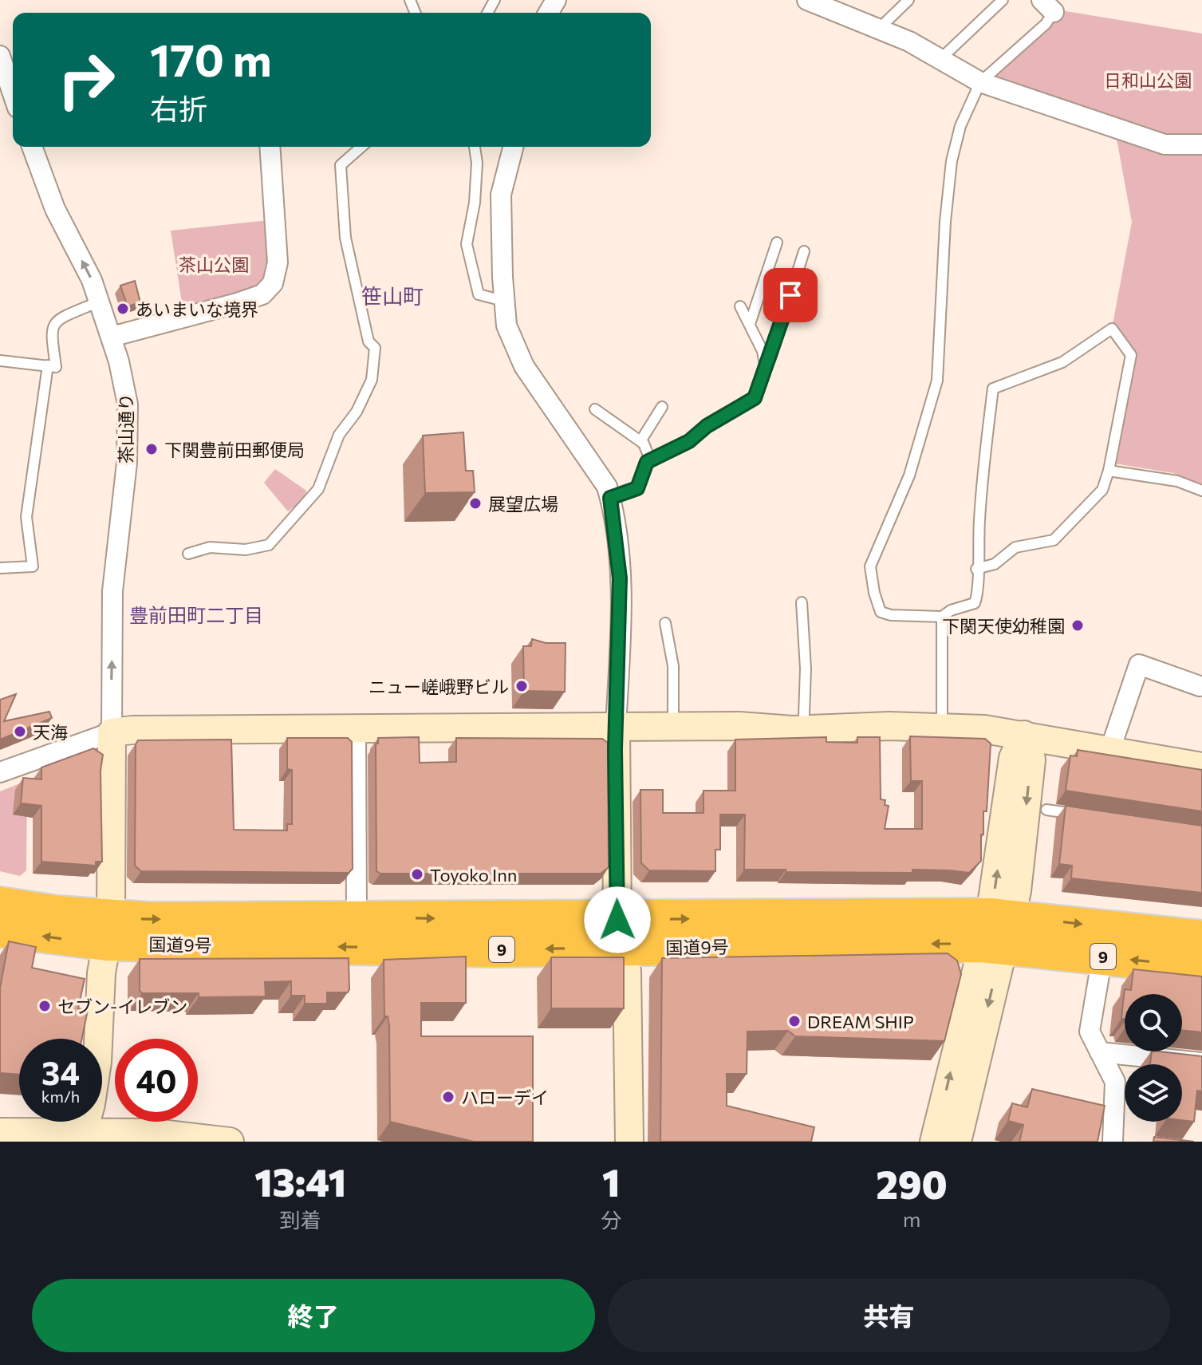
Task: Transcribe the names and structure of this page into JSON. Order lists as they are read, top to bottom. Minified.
{"streets":{"highway":["国道9号","9"],"street":["茶山通り"]},"one_way":["茶山通り"],"districts":["笹山町","豊前田町二丁目"],"parks":["日和山公園","茶山公園"],"places":["あいまいな境界","下関豊前田郵便局","展望広場","下関天使幼稚園","ニュー嵯峨野ビル","天海","Toyoko Inn","セブン-イレブン","DREAM SHIP","ハローデイ"],"page":{"turn":["170 m","右折"],"speed":"34 km/h","limit":"40","eta":["13:41","到着","1","分","290","m"],"buttons":["終了","共有"]}}
